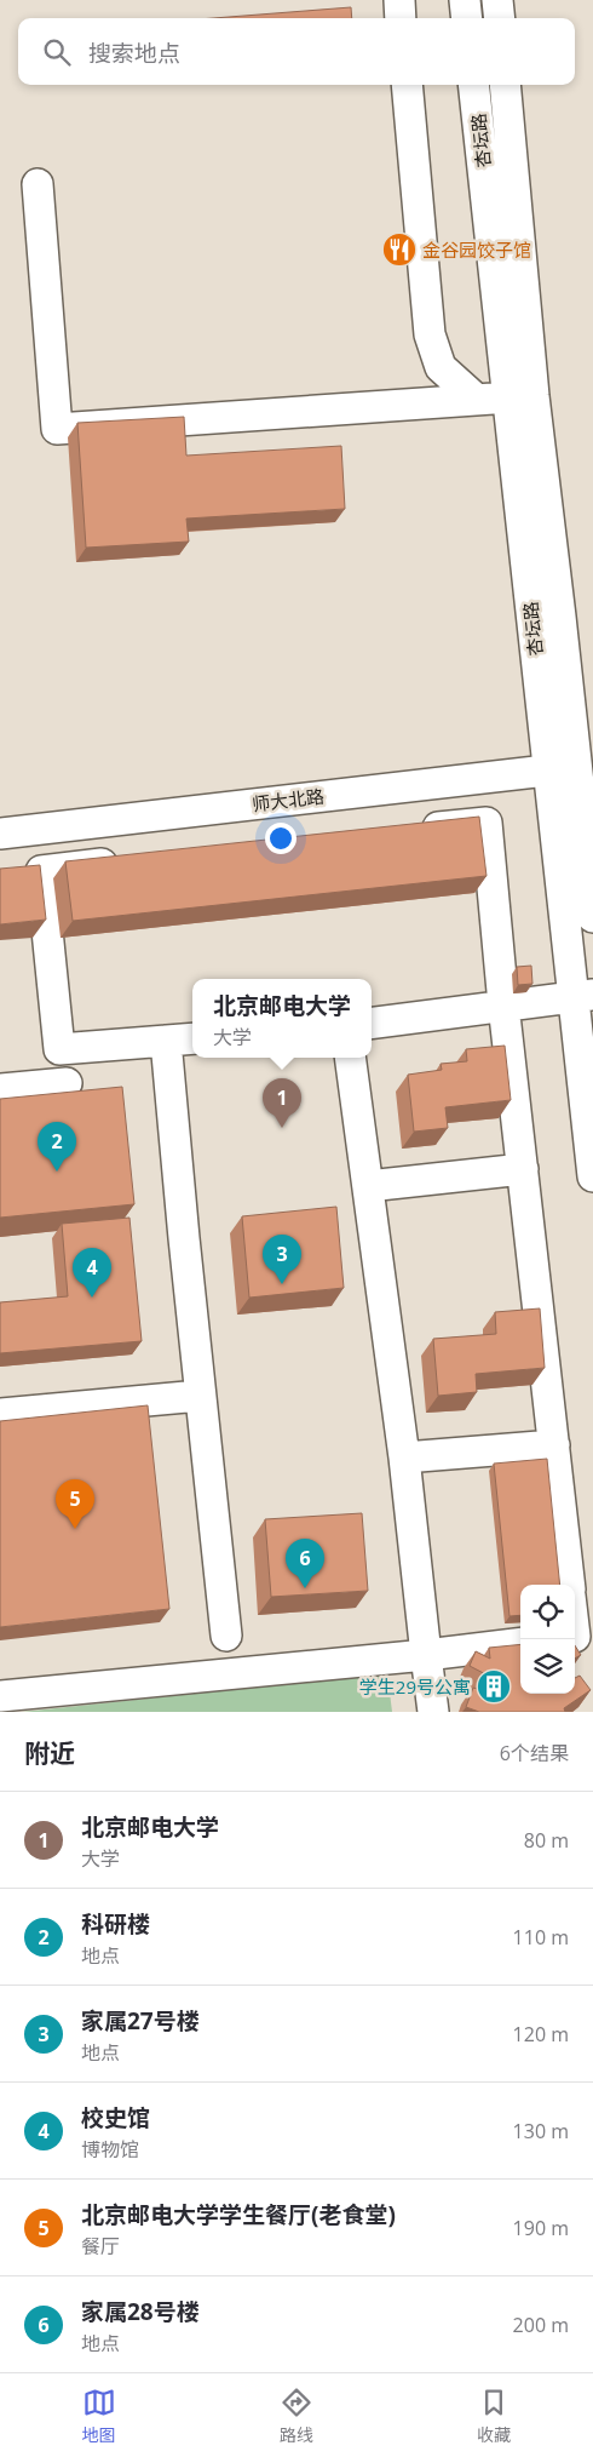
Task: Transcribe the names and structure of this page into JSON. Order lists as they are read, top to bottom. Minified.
{"streets":{"street":["杏坛路","师大北路"]},"crossings":[["杏坛路","师大北路"]],"places":{"restaurant":["金谷园饺子馆"],"building":["学生29号公寓"]},"page":{"search":"搜索地点","popup":["北京邮电大学","大学"],"pins":["1","2","3","4","5","6"],"heading":["附近","6个结果"],"list":[{"mark":"1","name":"北京邮电大学","note":"大学","value":"80 m"},{"mark":"2","name":"科研楼","note":"地点","value":"110 m"},{"mark":"3","name":"家属27号楼","note":"地点","value":"120 m"},{"mark":"4","name":"校史馆","note":"博物馆","value":"130 m"},{"mark":"5","name":"北京邮电大学学生餐厅(老食堂)","note":"餐厅","value":"190 m"},{"mark":"6","name":"家属28号楼","note":"地点","value":"200 m"}],"nav":["地图","路线","收藏"]}}
